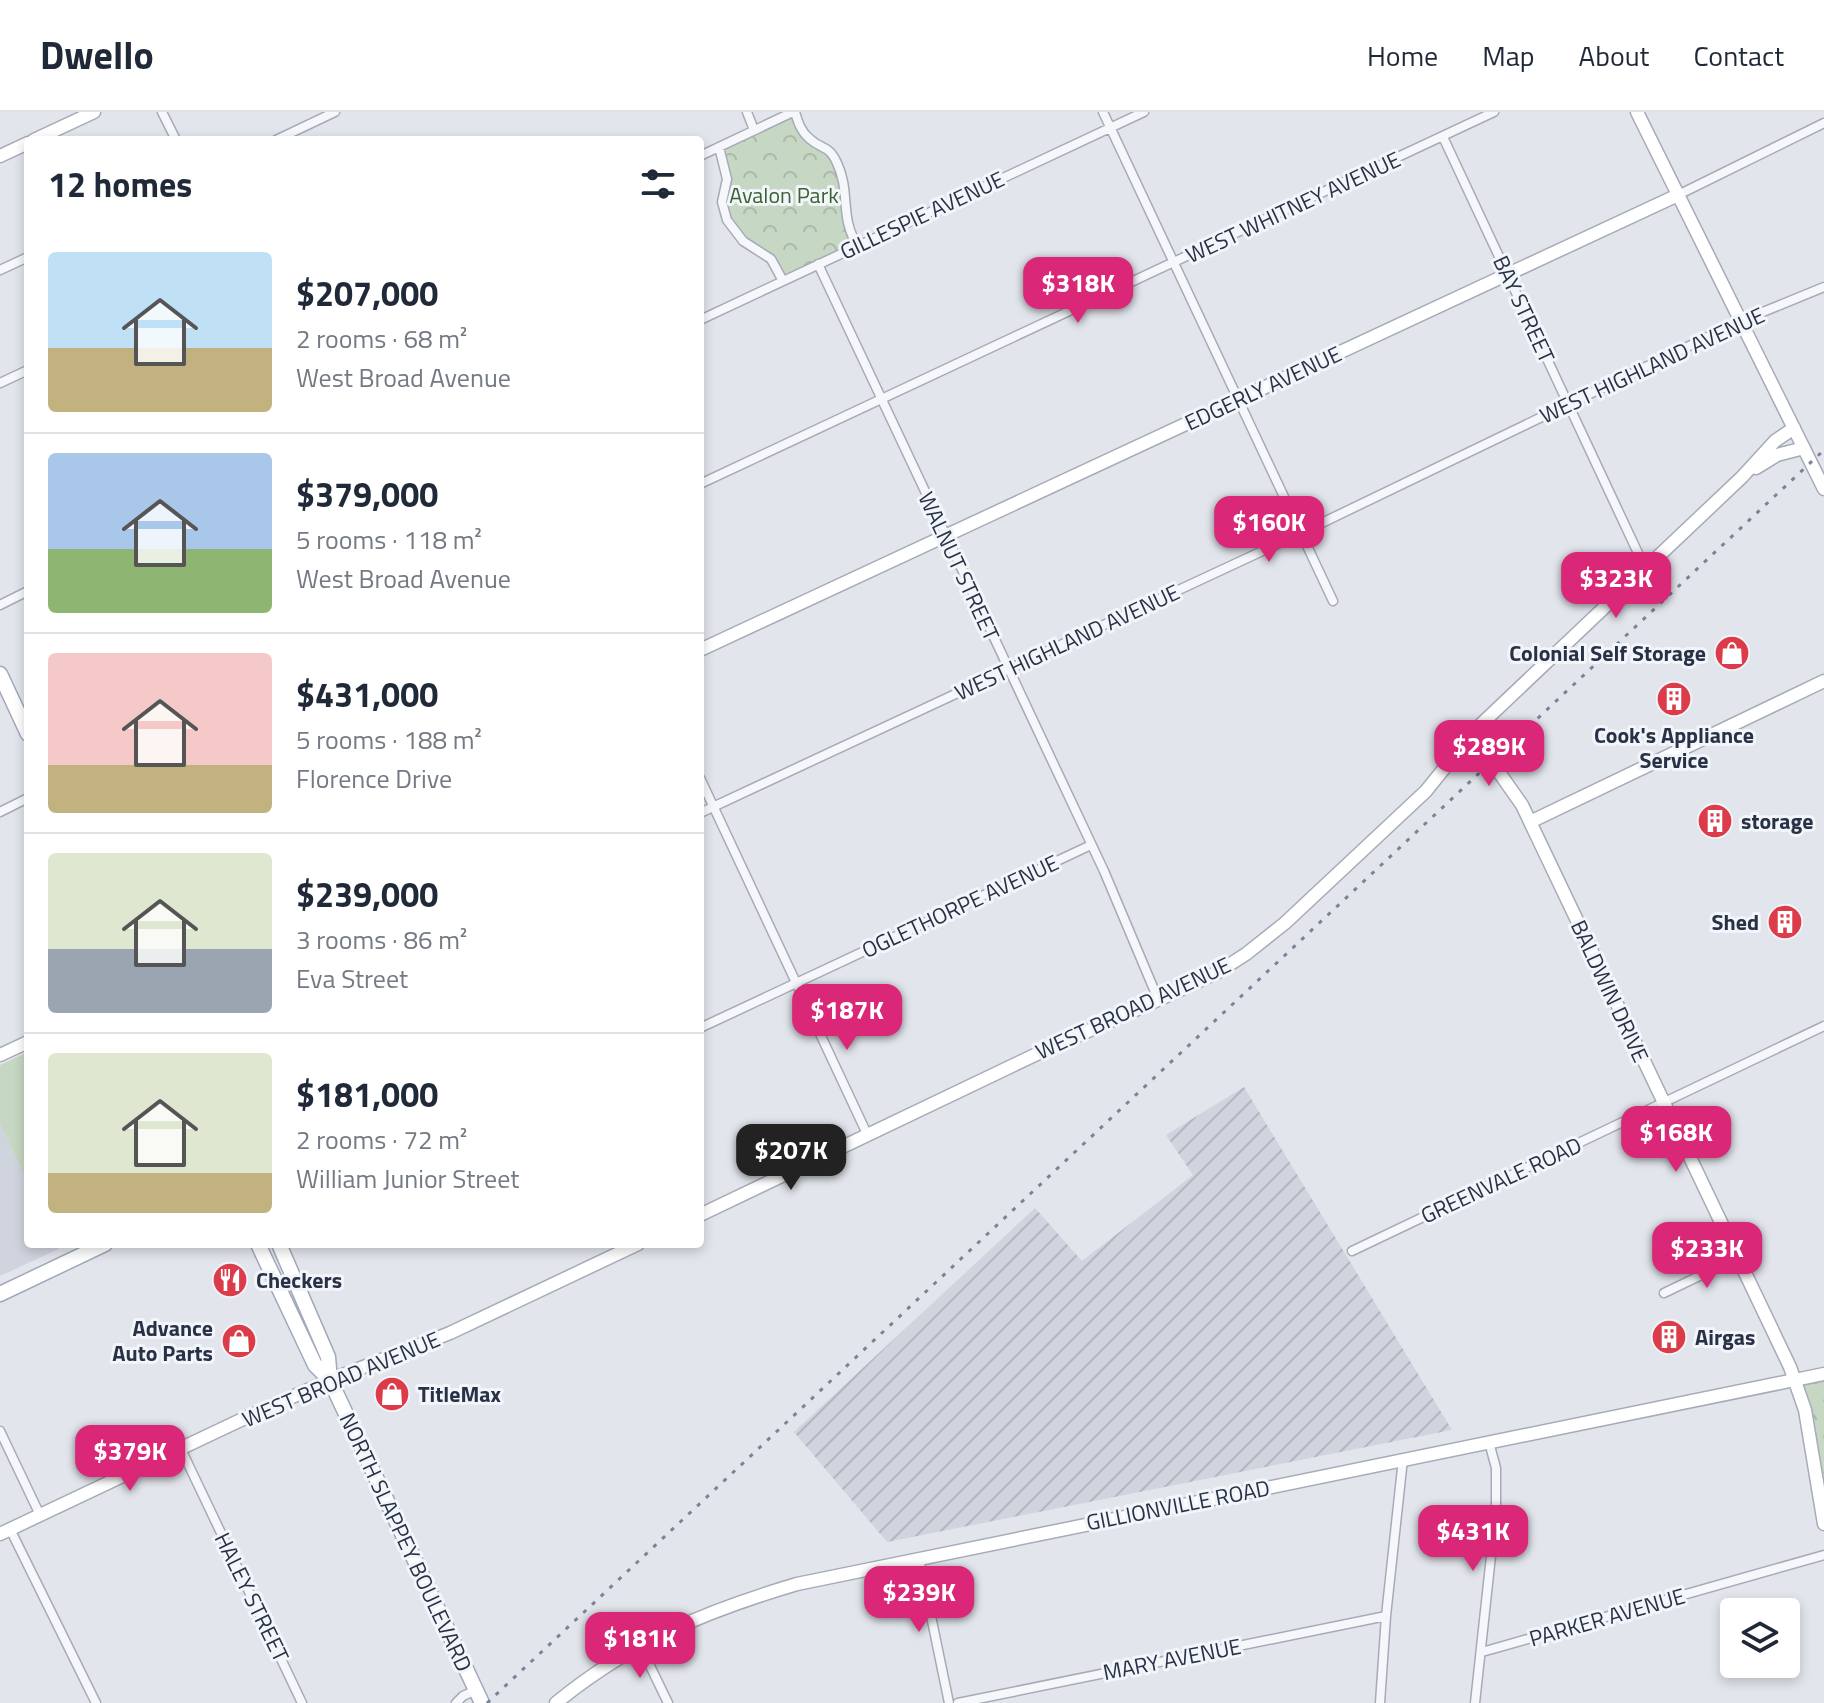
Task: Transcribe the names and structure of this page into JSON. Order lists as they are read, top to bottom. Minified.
{"streets":{"main road":["NORTH SLAPPEY BOULEVARD"],"street":["WEST WHITNEY AVENUE","GILLESPIE AVENUE","BAY STREET","WEST HIGHLAND AVENUE","EDGERLY AVENUE","WALNUT STREET","OGLETHORPE AVENUE","BALDWIN DRIVE","WEST BROAD AVENUE","GREENVALE ROAD","GILLIONVILLE ROAD","HALEY STREET","PARKER AVENUE","MARY AVENUE"]},"crossings":[["WEST WHITNEY AVENUE","BAY STREET"],["WEST WHITNEY AVENUE","WALNUT STREET"],["GILLESPIE AVENUE","WALNUT STREET"],["BAY STREET","WEST HIGHLAND AVENUE"],["BAY STREET","EDGERLY AVENUE"],["BAY STREET","WEST BROAD AVENUE"],["WEST HIGHLAND AVENUE","WALNUT STREET"],["EDGERLY AVENUE","WALNUT STREET"],["WALNUT STREET","OGLETHORPE AVENUE"],["WALNUT STREET","WEST BROAD AVENUE"],["BALDWIN DRIVE","WEST BROAD AVENUE"],["BALDWIN DRIVE","GREENVALE ROAD"],["BALDWIN DRIVE","GILLIONVILLE ROAD"],["WEST BROAD AVENUE","NORTH SLAPPEY BOULEVARD"],["WEST BROAD AVENUE","HALEY STREET"]],"parks":["Avalon Park"],"places":{"shop":["Colonial Self Storage","Advance Auto Parts","TitleMax"],"building":["Cook's Appliance Service","storage","Shed","Airgas"],"restaurant":["Checkers"]},"page":{"header":"Dwello","nav":["Home","Map","About","Contact"],"heading":"12 homes","list":[{"name":"$207,000","note":"2 rooms · 68 m² · West Broad Avenue"},{"name":"$379,000","note":"5 rooms · 118 m² · West Broad Avenue"},{"name":"$431,000","note":"5 rooms · 188 m² · Florence Drive"},{"name":"$239,000","note":"3 rooms · 86 m² · Eva Street"},{"name":"$181,000","note":"2 rooms · 72 m² · William Junior Street"}],"price":["$318K","$160K","$323K","$289K","$187K","$168K","$207K","$233K","$379K","$431K","$239K","$181K"]}}
